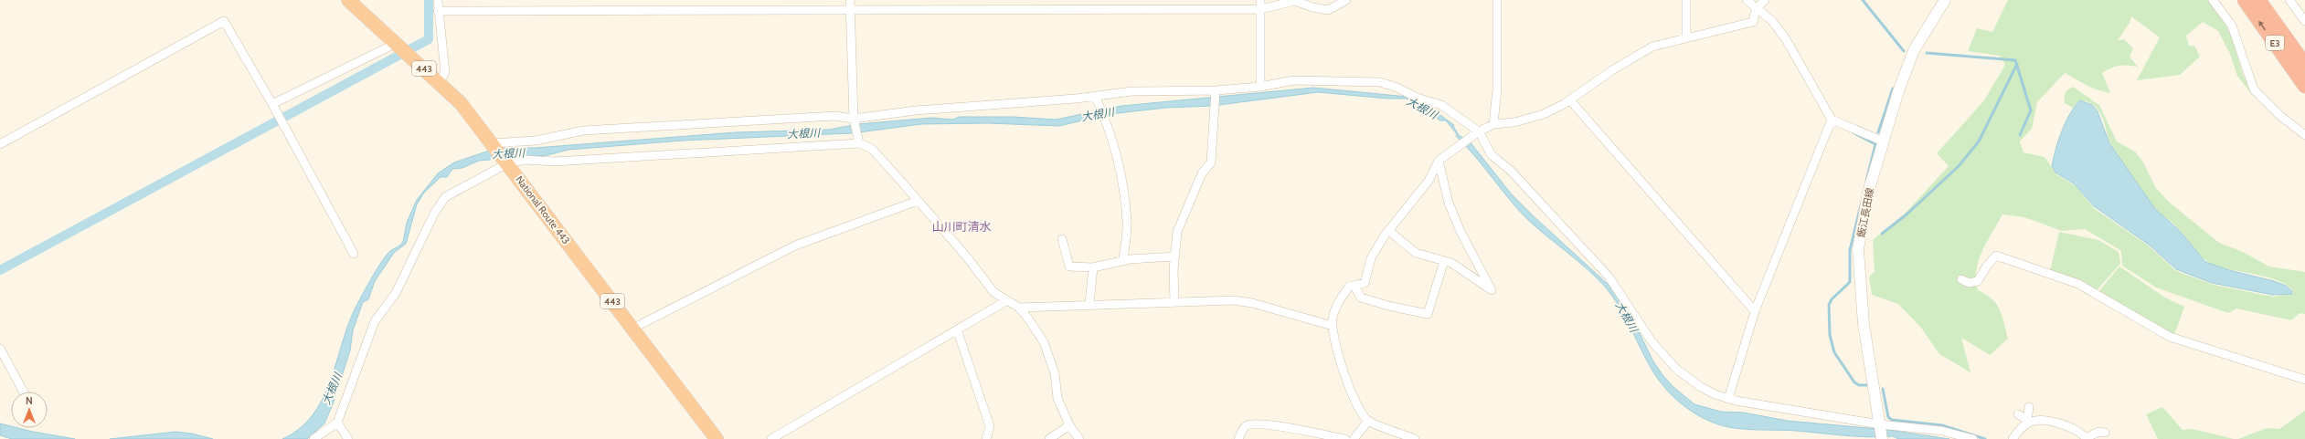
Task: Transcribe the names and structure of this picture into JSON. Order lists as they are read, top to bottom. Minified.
{"streets":{"highway":["E3","443","National Route 443"],"main road":["飯江長田線"]},"districts":["山川町清水"],"water":["大根川"],"north":"top"}
